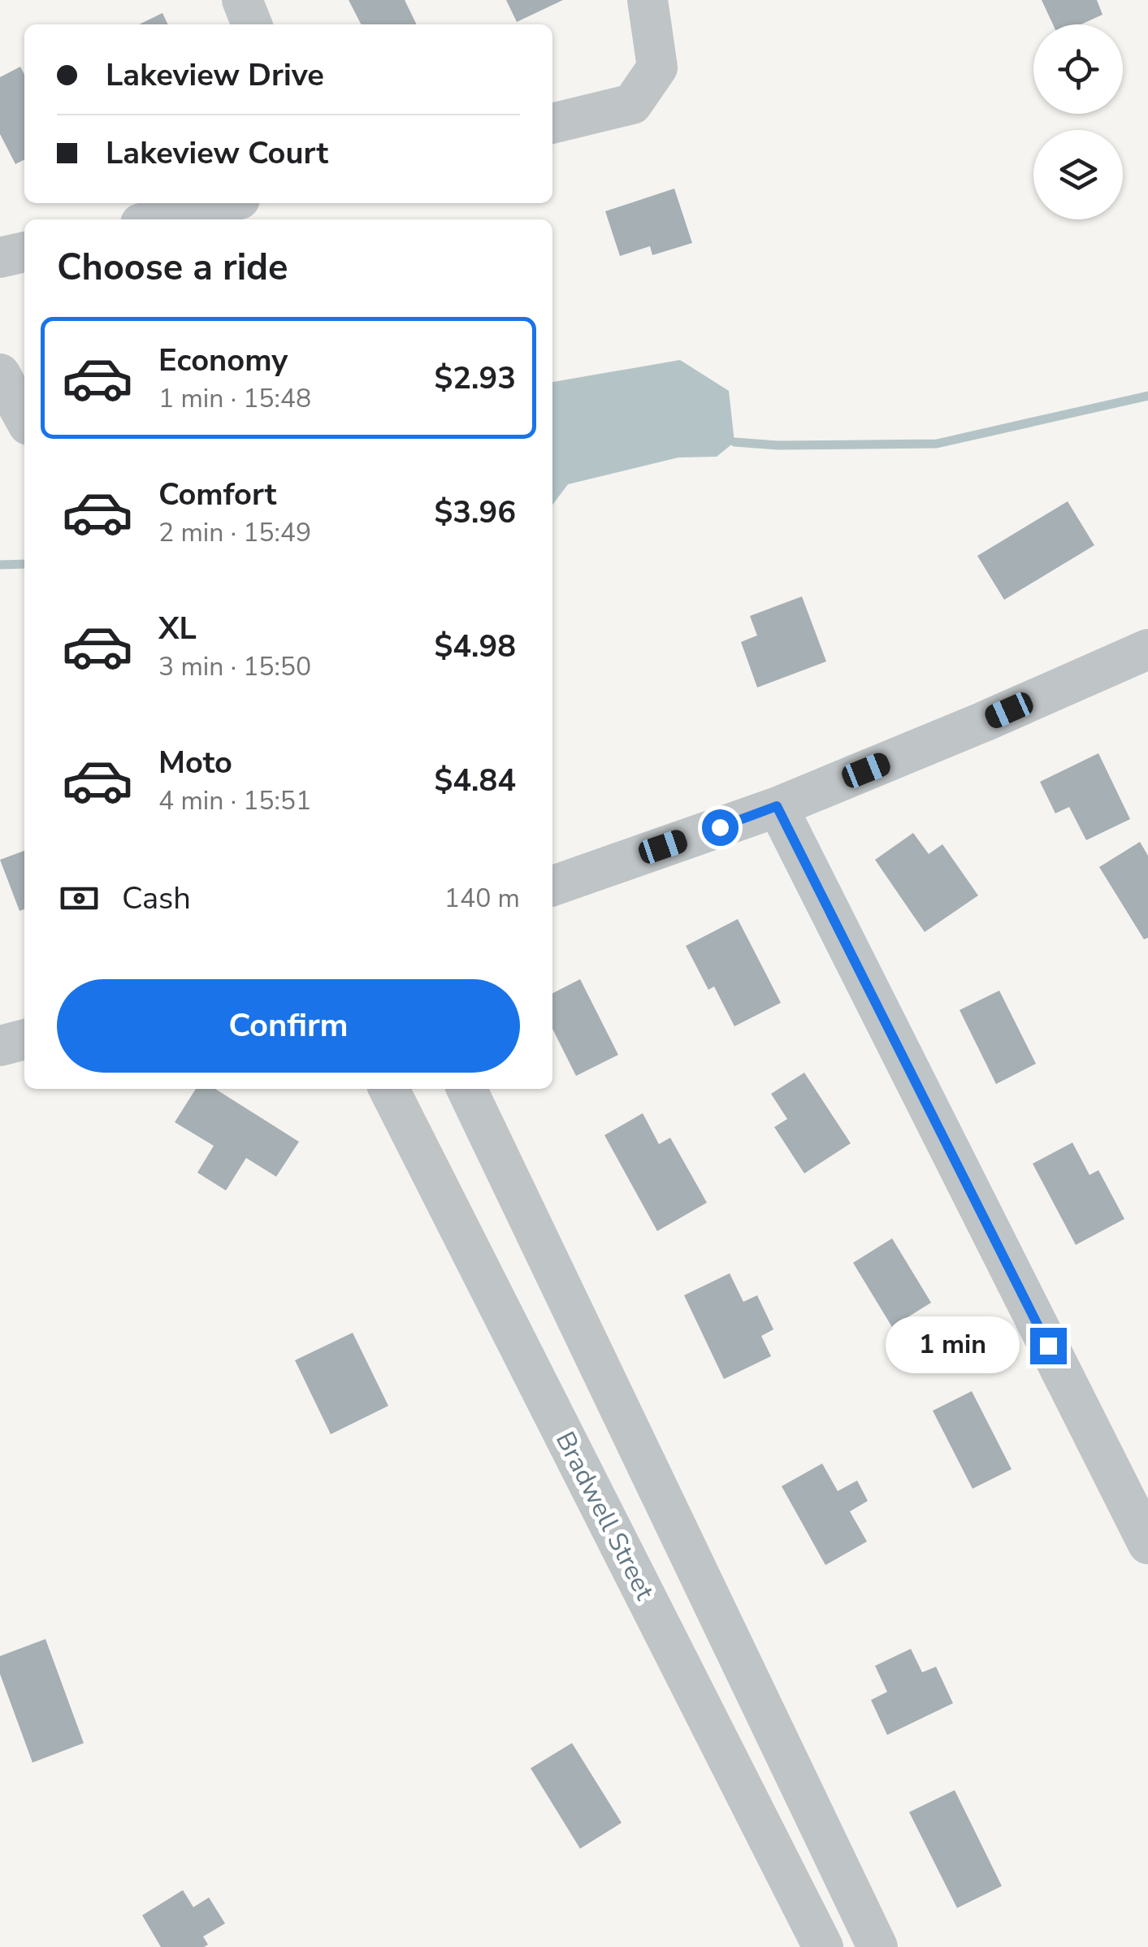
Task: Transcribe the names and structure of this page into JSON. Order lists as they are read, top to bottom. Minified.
{"streets":{"street":["Bradwell Street"]},"page":{"banner":["Lakeview Drive","Lakeview Court"],"heading":"Choose a ride","list":[{"name":"Economy","note":"1 min · 15:48","value":"$2.93"},{"name":"Comfort","note":"2 min · 15:49","value":"$3.96"},{"name":"XL","note":"3 min · 15:50","value":"$4.98"},{"name":"Moto","note":"4 min · 15:51","value":"$4.84"}],"pay":["Cash","140 m"],"buttons":"Confirm","bubble":"1 min"}}
